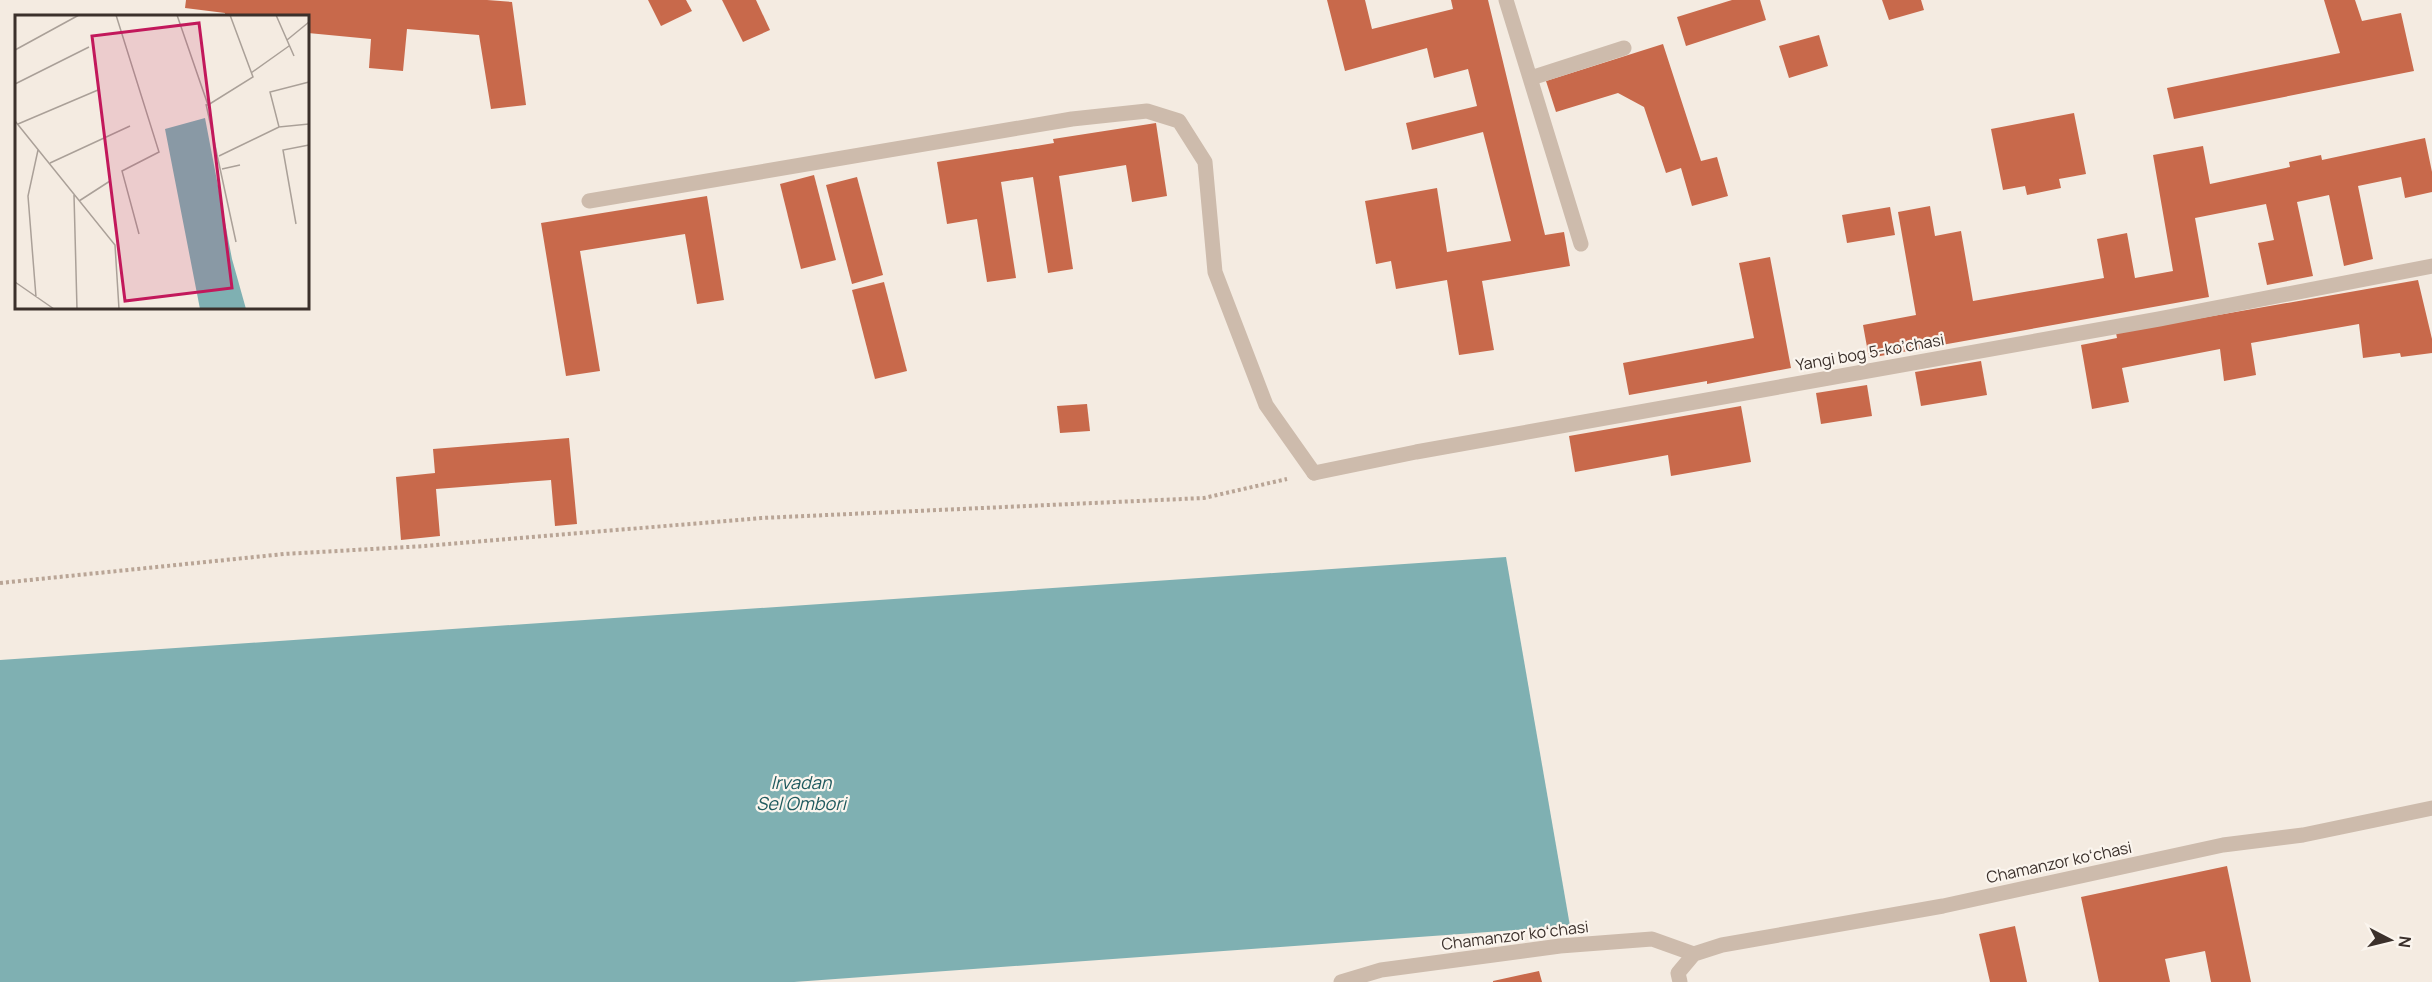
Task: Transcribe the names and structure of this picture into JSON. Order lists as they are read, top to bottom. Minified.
{"streets":{"street":["Yangi bog 5-koʼchasi","Chamanzor koʻchasi"]},"water":["Irvadan Sel Ombori"],"north":"right"}
